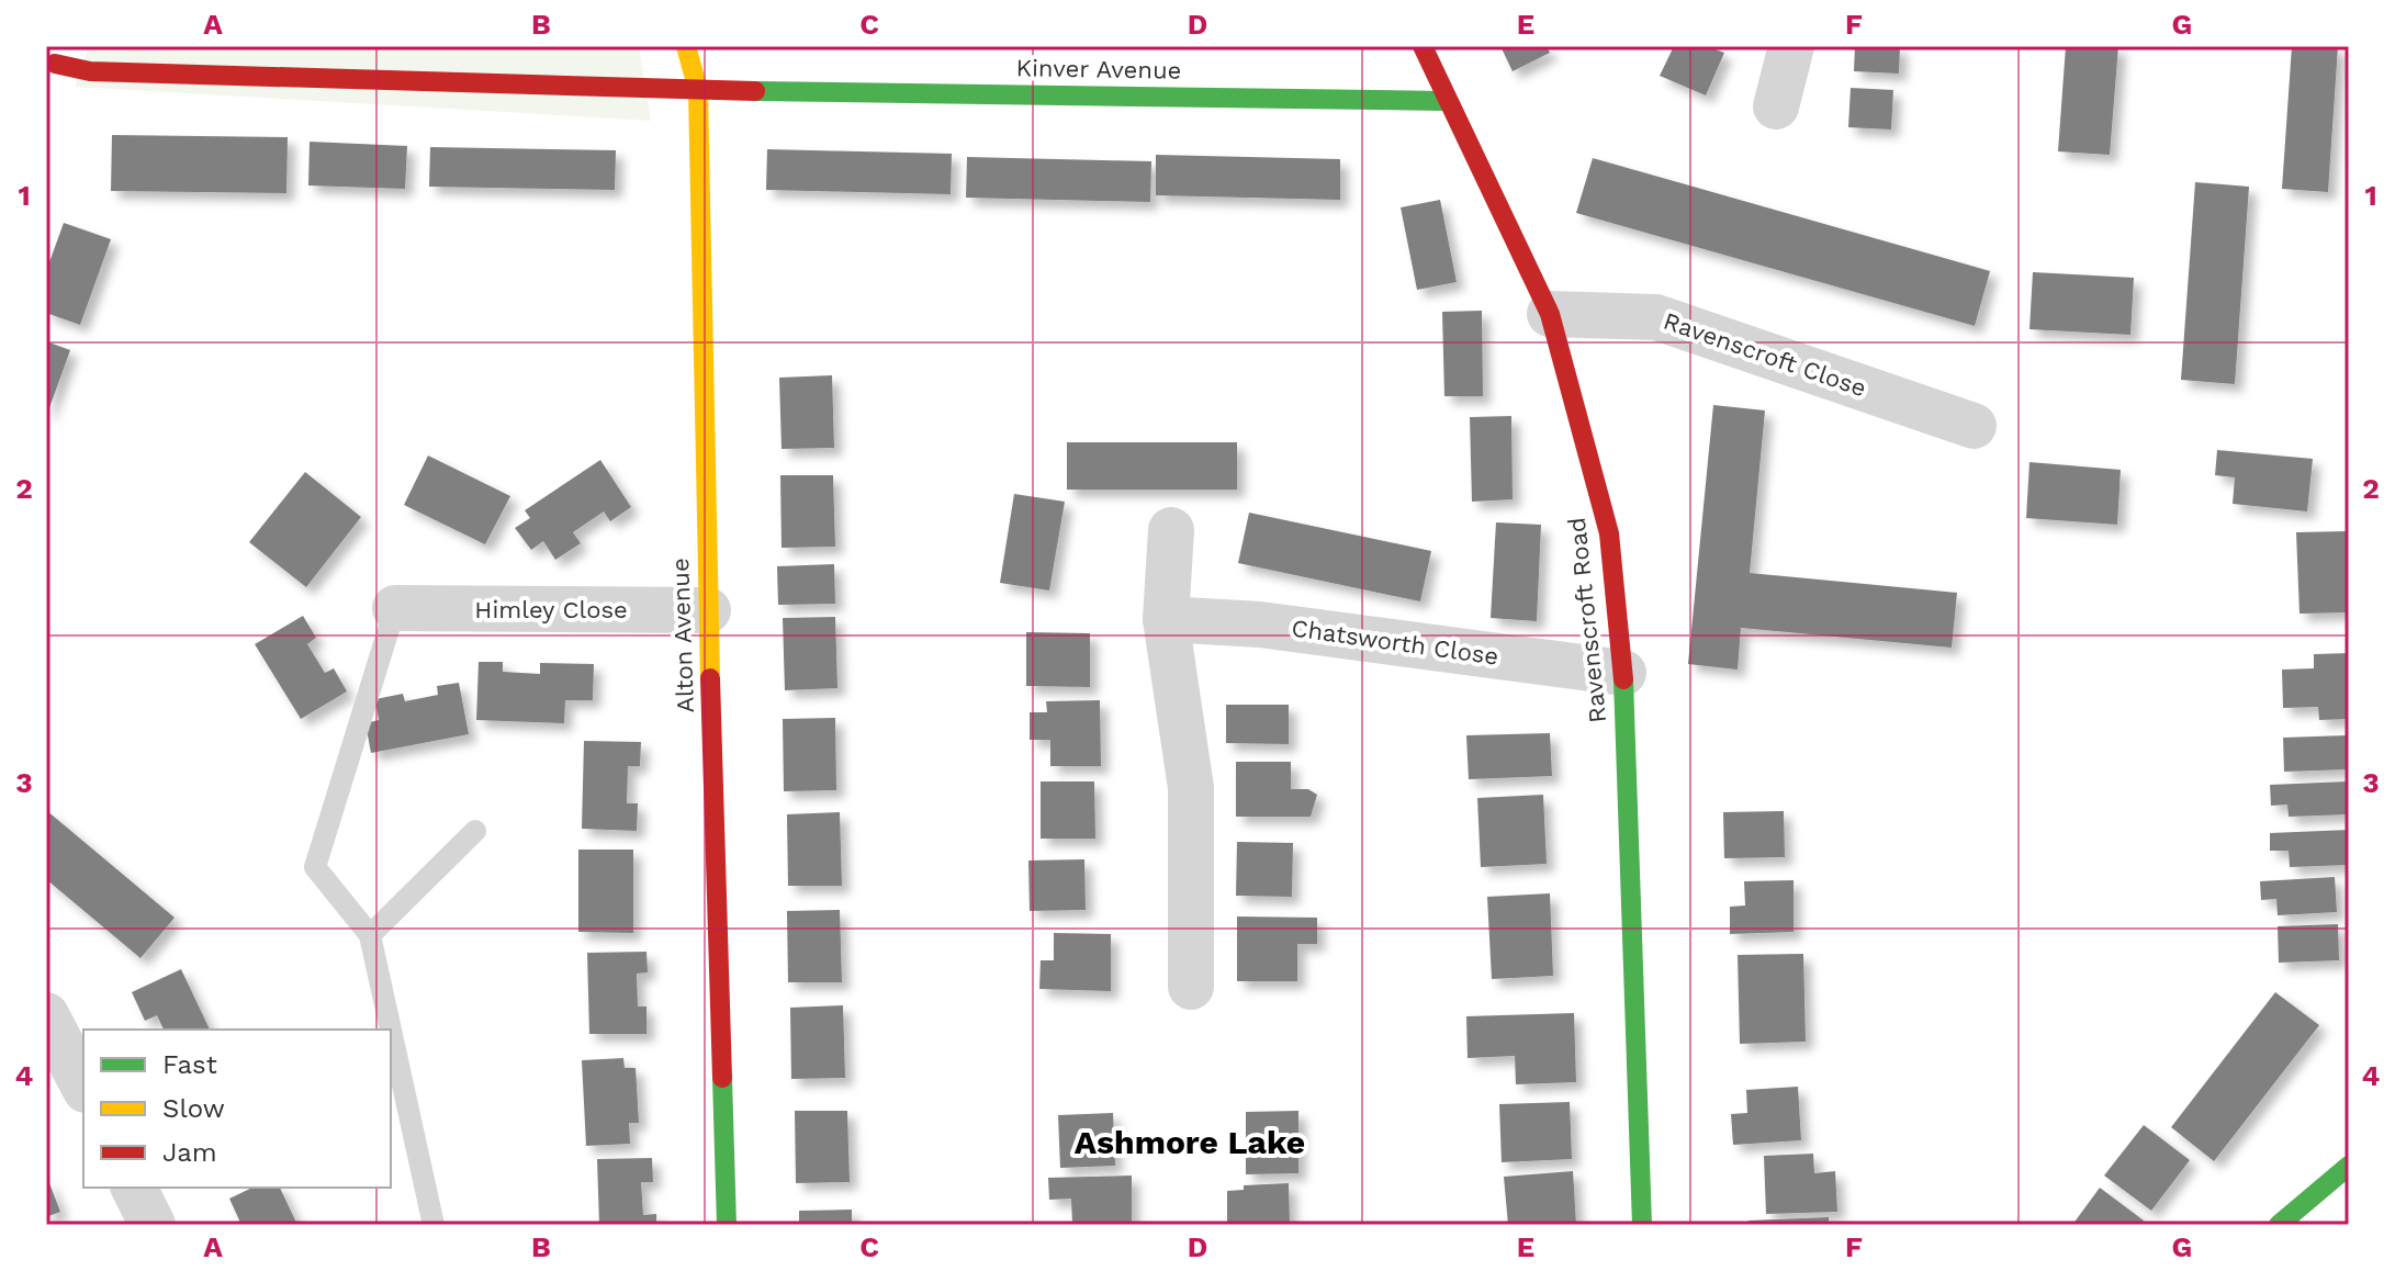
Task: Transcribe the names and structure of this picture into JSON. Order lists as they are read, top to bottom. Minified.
{"streets":{"street":["Kinver Avenue","Ravenscroft Close","Himley Close","Ravenscroft Road","Alton Avenue","Chatsworth Close"]},"crossings":[["Kinver Avenue","Ravenscroft Road"],["Kinver Avenue","Alton Avenue"],["Ravenscroft Close","Ravenscroft Road"],["Himley Close","Alton Avenue"],["Ravenscroft Road","Chatsworth Close"]],"districts":["Ashmore Lake"],"legend":["Fast","Slow","Jam"],"grid":{"columns":["A","B","C","D","E","F","G"],"rows":["1","2","3","4"]}}
